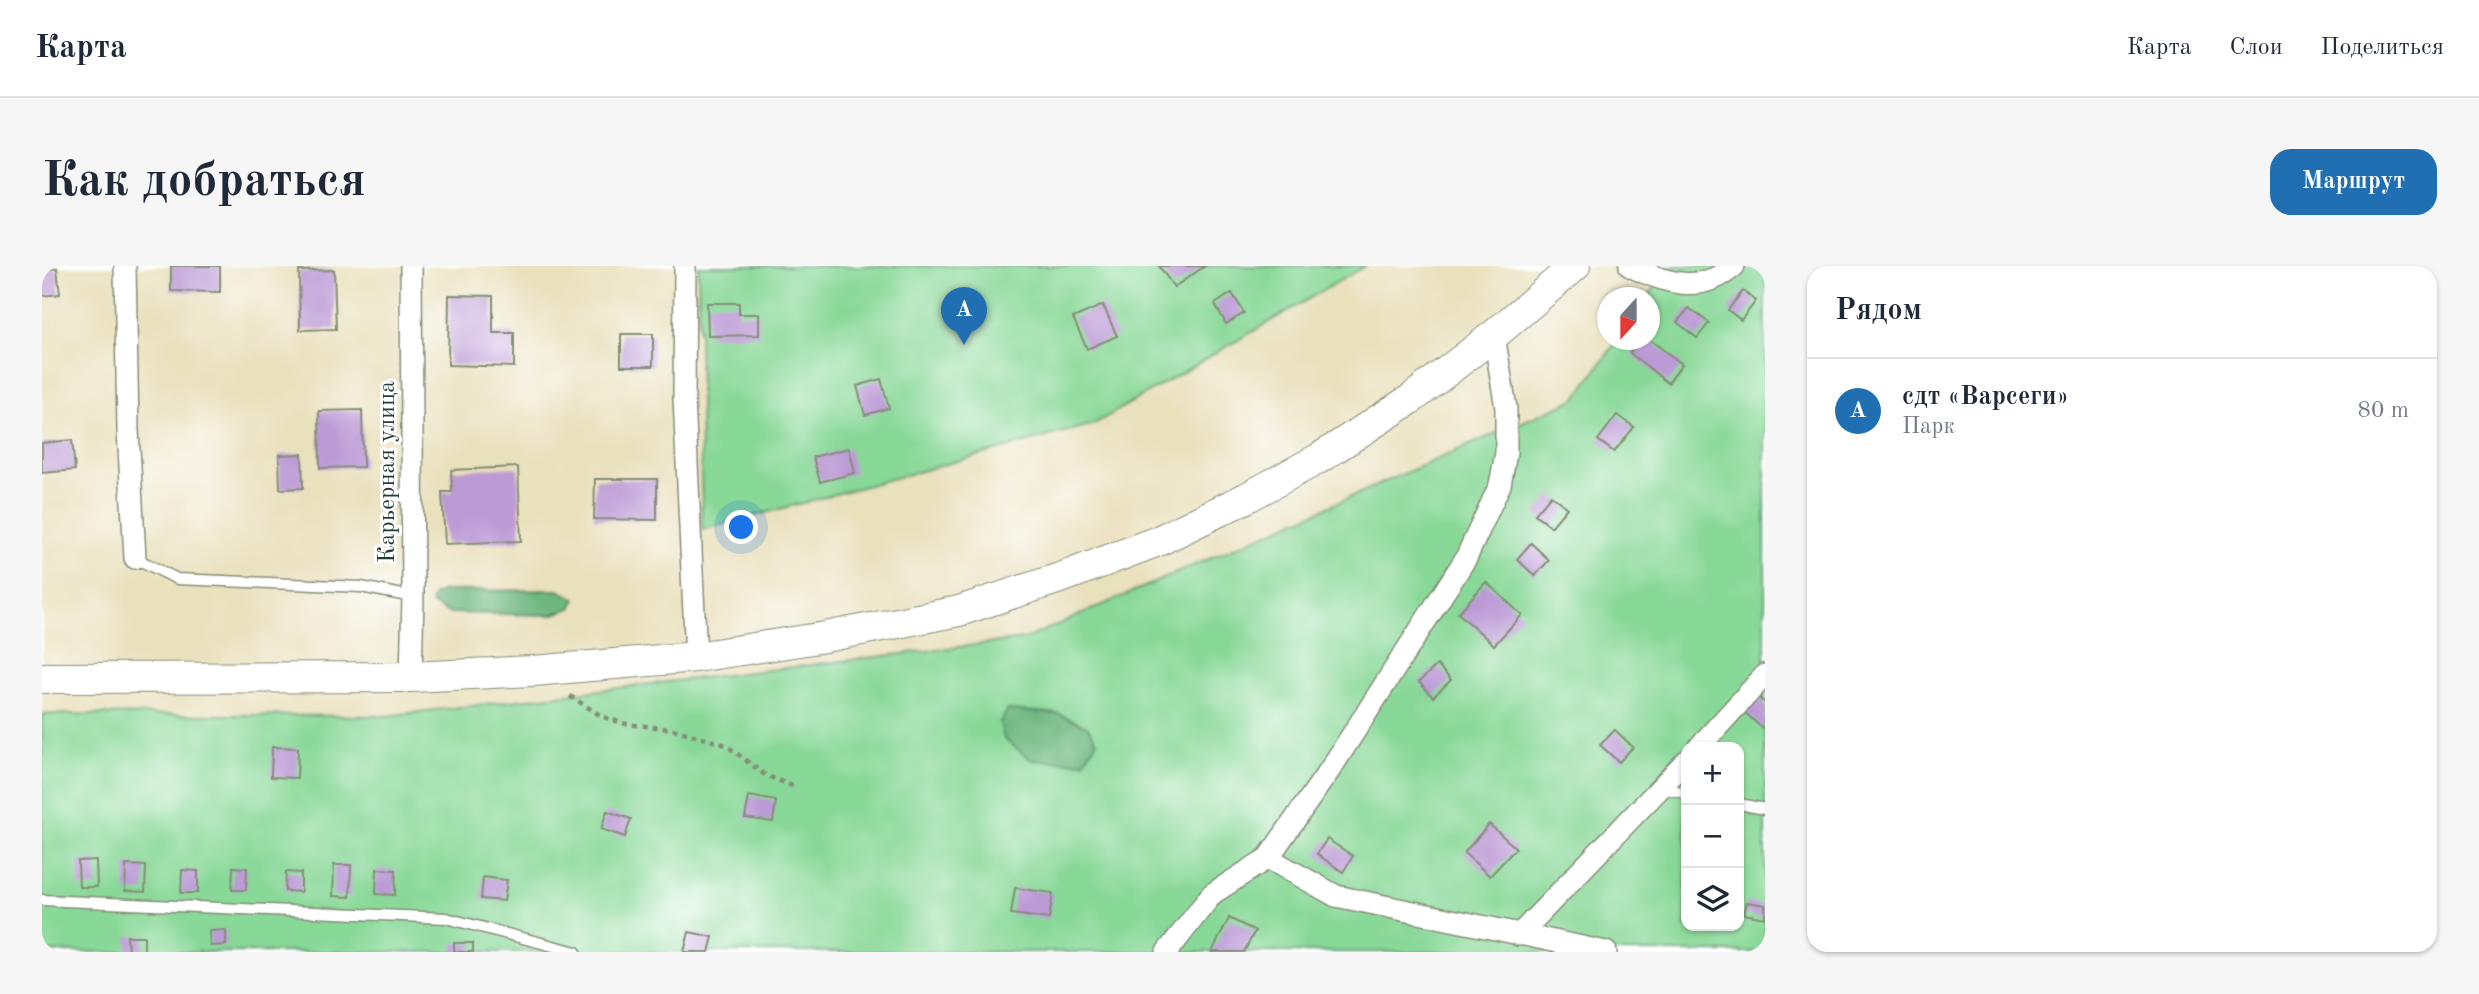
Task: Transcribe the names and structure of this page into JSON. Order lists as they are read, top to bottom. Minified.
{"streets":{"street":["Карьерная улица"]},"north":"bottom","page":{"header":"Карта","nav":["Карта","Слои","Поделиться"],"buttons":"Маршрут","title":"Как добраться","heading":"Рядом","pins":"A","list":[{"mark":"A","name":"сдт «Варсеги»","note":"Парк","value":"80 m"}],"map_buttons":["+","−"]}}
